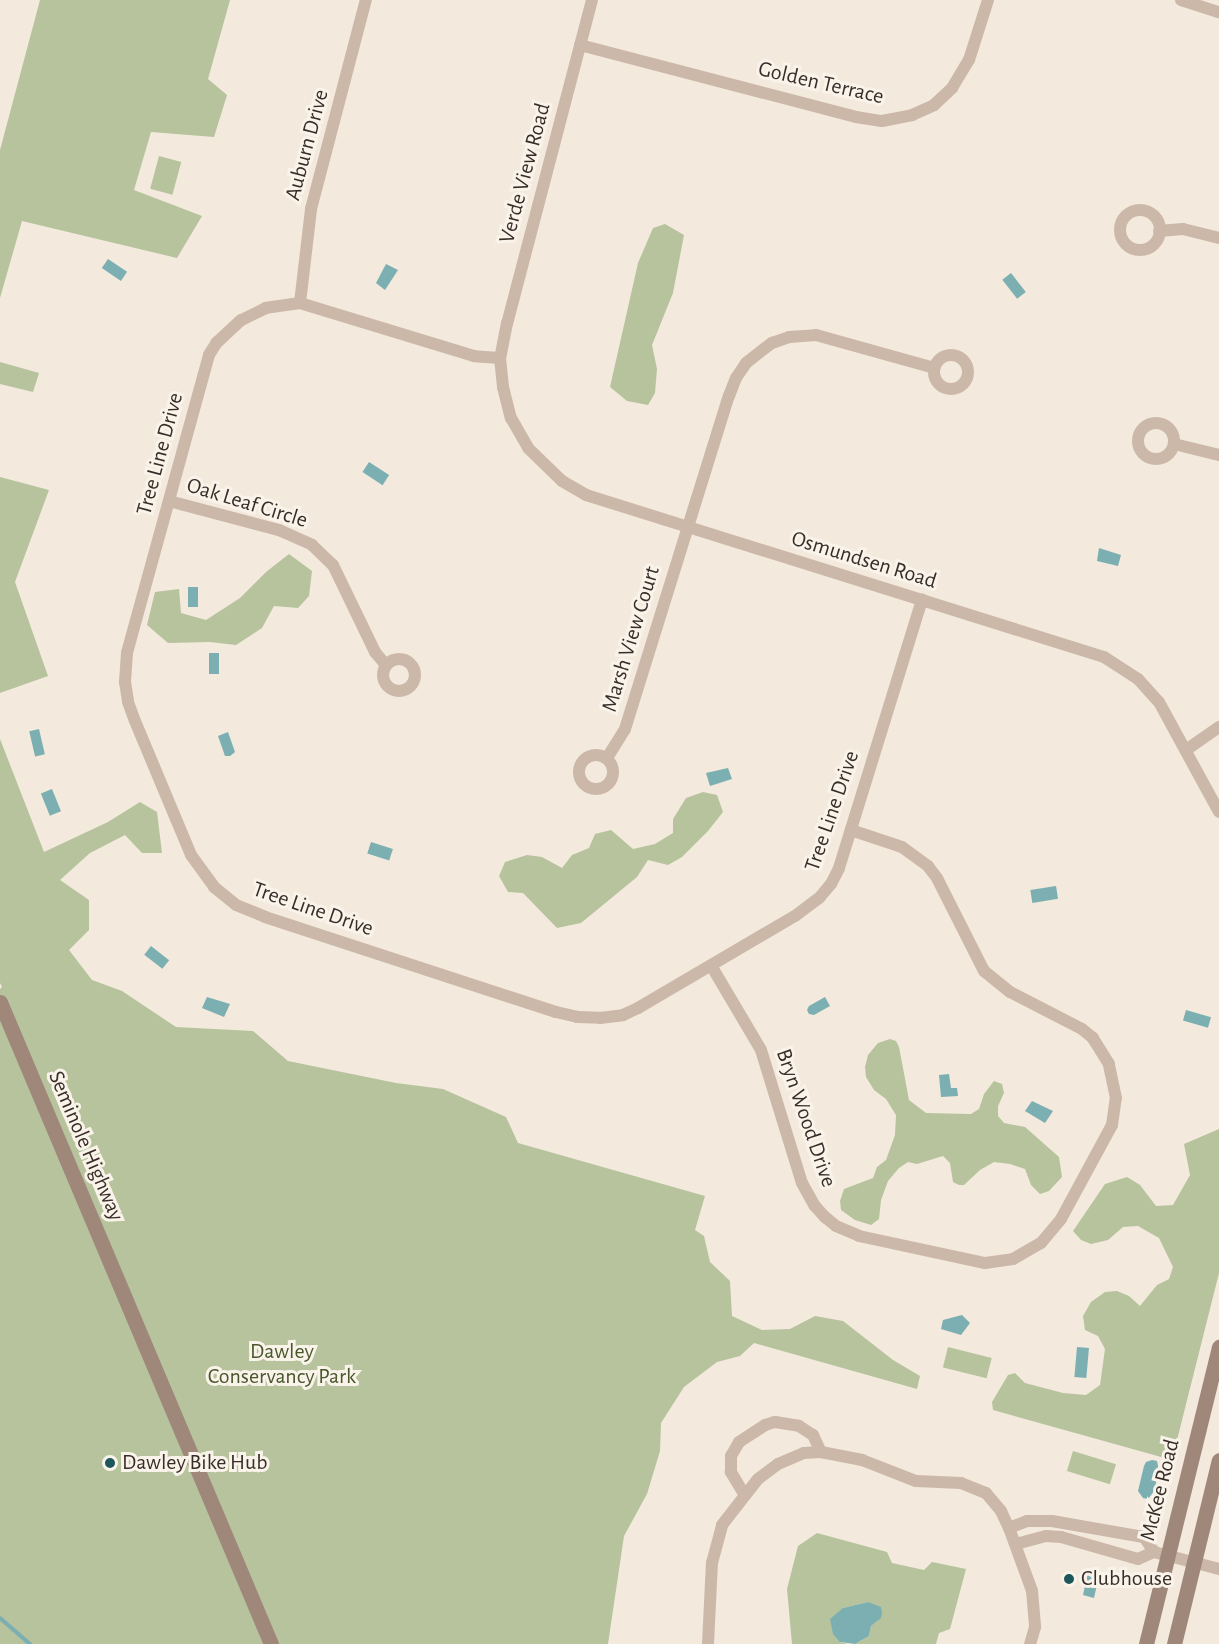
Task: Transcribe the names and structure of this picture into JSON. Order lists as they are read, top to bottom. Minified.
{"streets":{"street":["Golden Terrace","Auburn Drive","Verde View Road","Tree Line Drive","Oak Leaf Circle","Osmundsen Road","Marsh View Court","Bryn Wood Drive","Seminole Highway","McKee Road"]},"crossings":[["Golden Terrace","Verde View Road"],["Auburn Drive","Tree Line Drive"],["Verde View Road","Tree Line Drive"],["Verde View Road","Osmundsen Road"],["Tree Line Drive","Oak Leaf Circle"],["Tree Line Drive","Osmundsen Road"],["Tree Line Drive","Bryn Wood Drive"],["Osmundsen Road","Marsh View Court"]],"parks":["Dawley Conservancy Park"],"places":["Dawley Bike Hub","Clubhouse"]}
